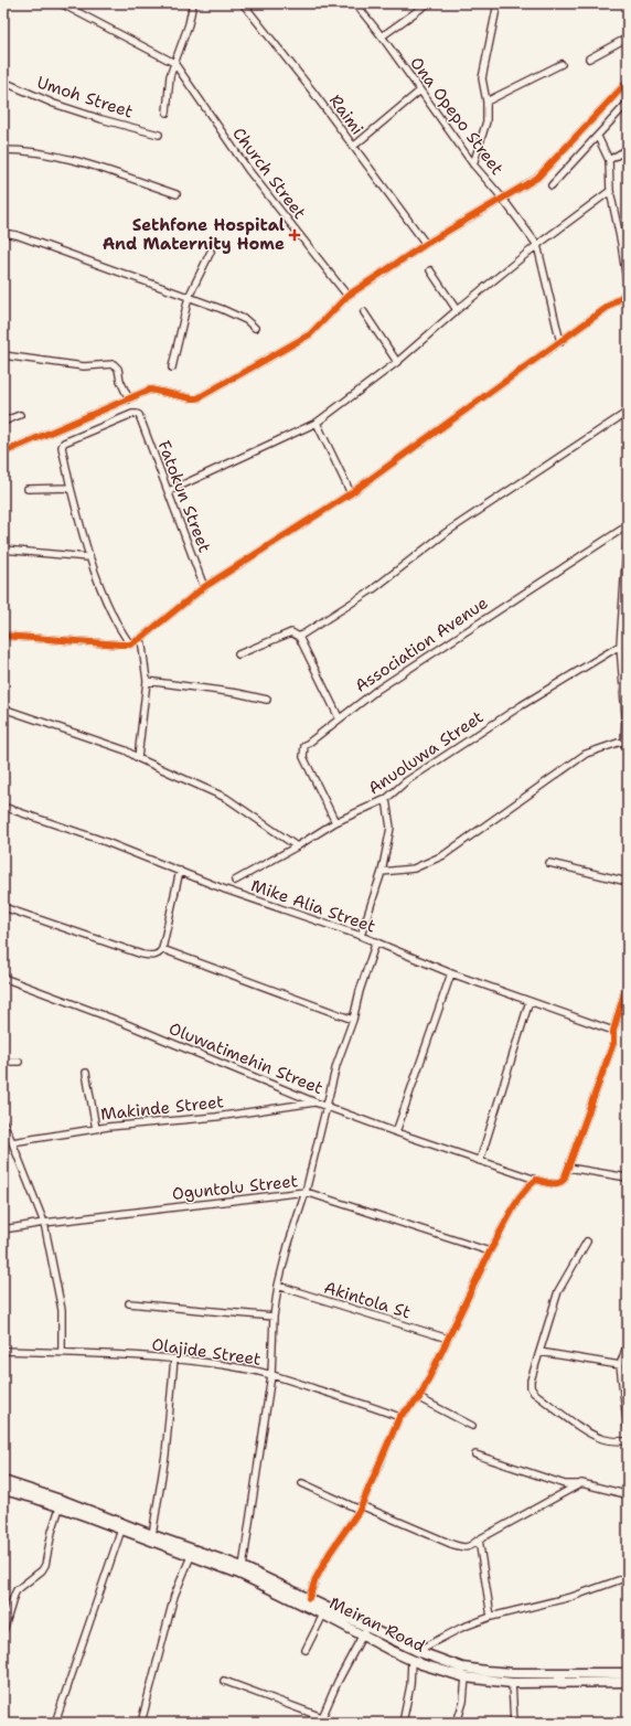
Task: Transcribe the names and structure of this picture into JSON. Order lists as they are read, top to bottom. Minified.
{"streets":{"main road":["Meiran Road"],"street":["Umoh Street","Raimi","Ona Opepo Street","Church Street","Fatokun Street","Association Avenue","Anuoluwa Street","Mike Alia Street","Oluwatimehin Street","Makinde Street","Oguntolu Street","Akintola St","Olajide Street"]},"crossings":[["Association Avenue","Anuoluwa Street"],["Oluwatimehin Street","Makinde Street"]],"places":{"health":["Sethfone Hospital And Maternity Home"]}}
